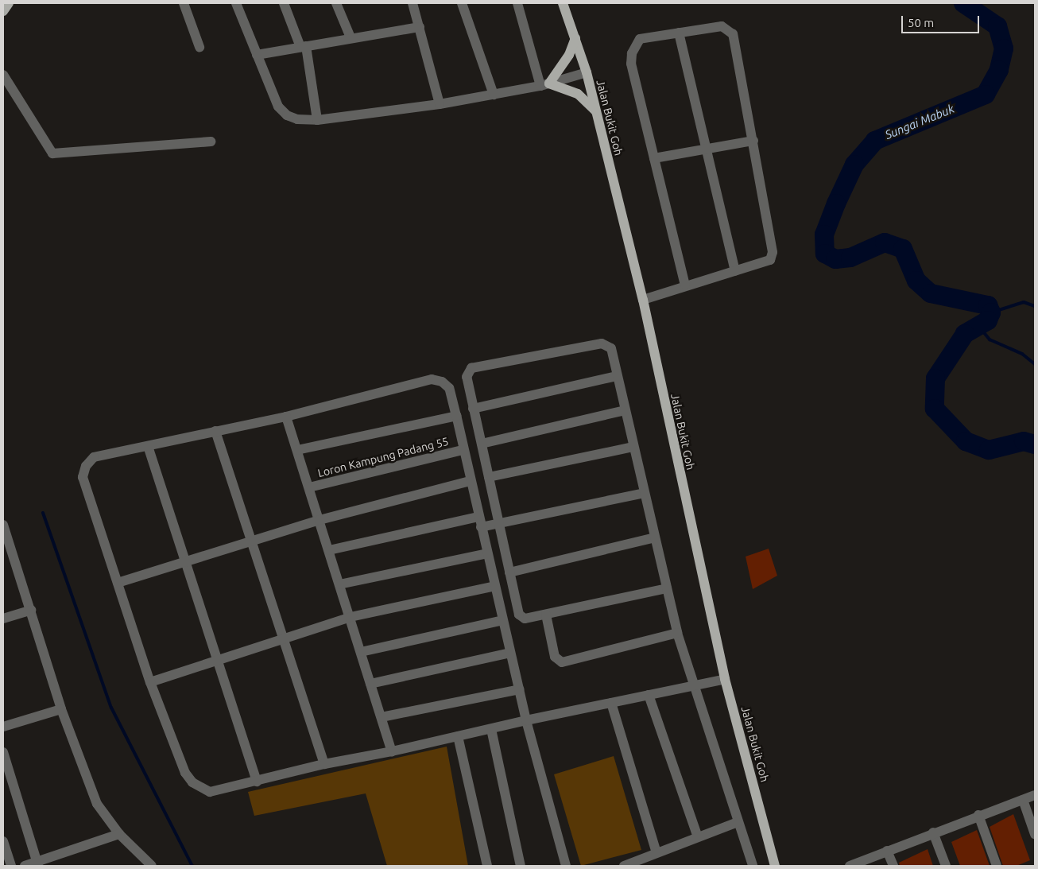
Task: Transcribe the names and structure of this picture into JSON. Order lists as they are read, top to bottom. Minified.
{"streets":{"main road":["Jalan Bukit Goh"],"street":["Loron Kampung Padang 55"]},"water":["Sungai Mabuk"],"scale_bar":"50 m"}
